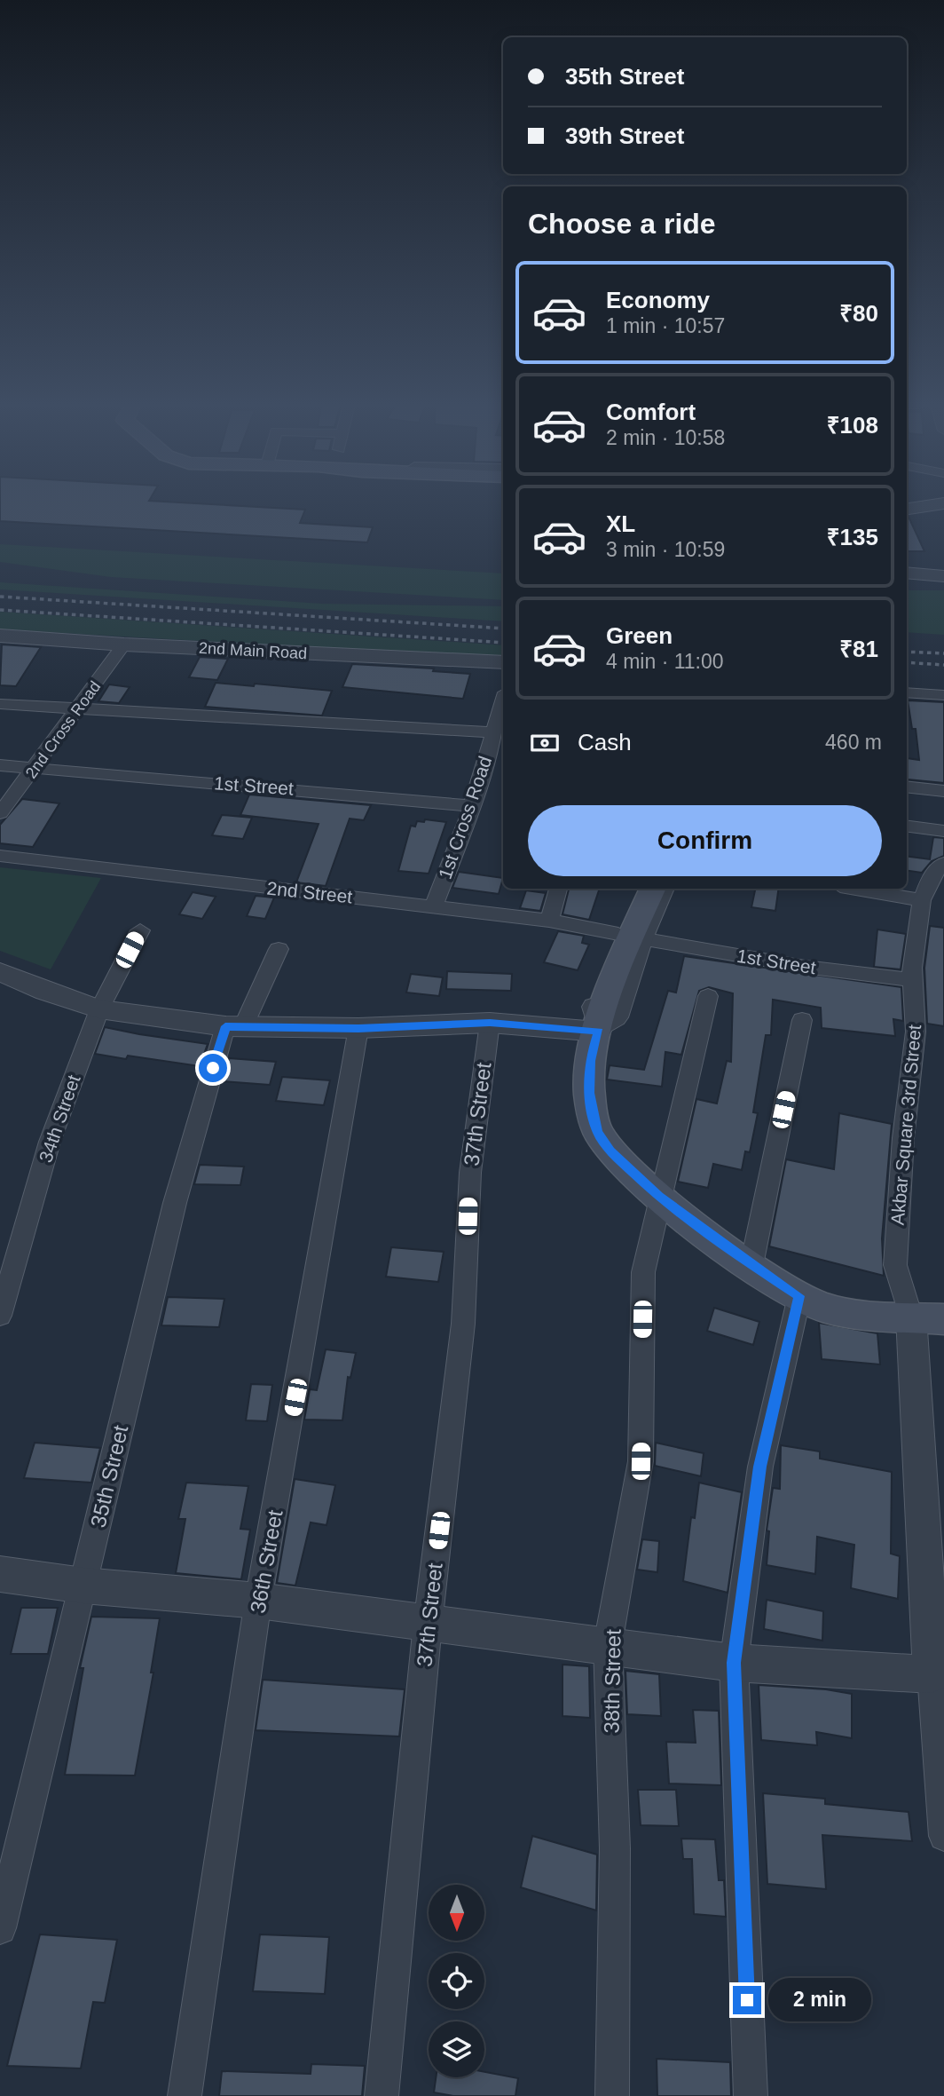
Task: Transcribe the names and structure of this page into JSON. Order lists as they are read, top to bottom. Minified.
{"streets":{"street":["2nd Main Road","2nd Cross Road","1st Street","1st Cross Road","2nd Street","37th Street","34th Street","Akbar Square 3rd Street","35th Street","36th Street","38th Street"]},"crossings":[["2nd Main Road","2nd Cross Road"],["2nd Cross Road","1st Street"],["1st Street","1st Cross Road"],["1st Street","2nd Street"],["1st Street","Akbar Square 3rd Street"],["1st Cross Road","2nd Street"]],"north":"bottom","page":{"banner":["35th Street","39th Street"],"heading":"Choose a ride","list":[{"name":"Economy","note":"1 min · 10:57","value":"₹80"},{"name":"Comfort","note":"2 min · 10:58","value":"₹108"},{"name":"XL","note":"3 min · 10:59","value":"₹135"},{"name":"Green","note":"4 min · 11:00","value":"₹81"}],"pay":["Cash","460 m"],"buttons":"Confirm","bubble":"2 min"}}
